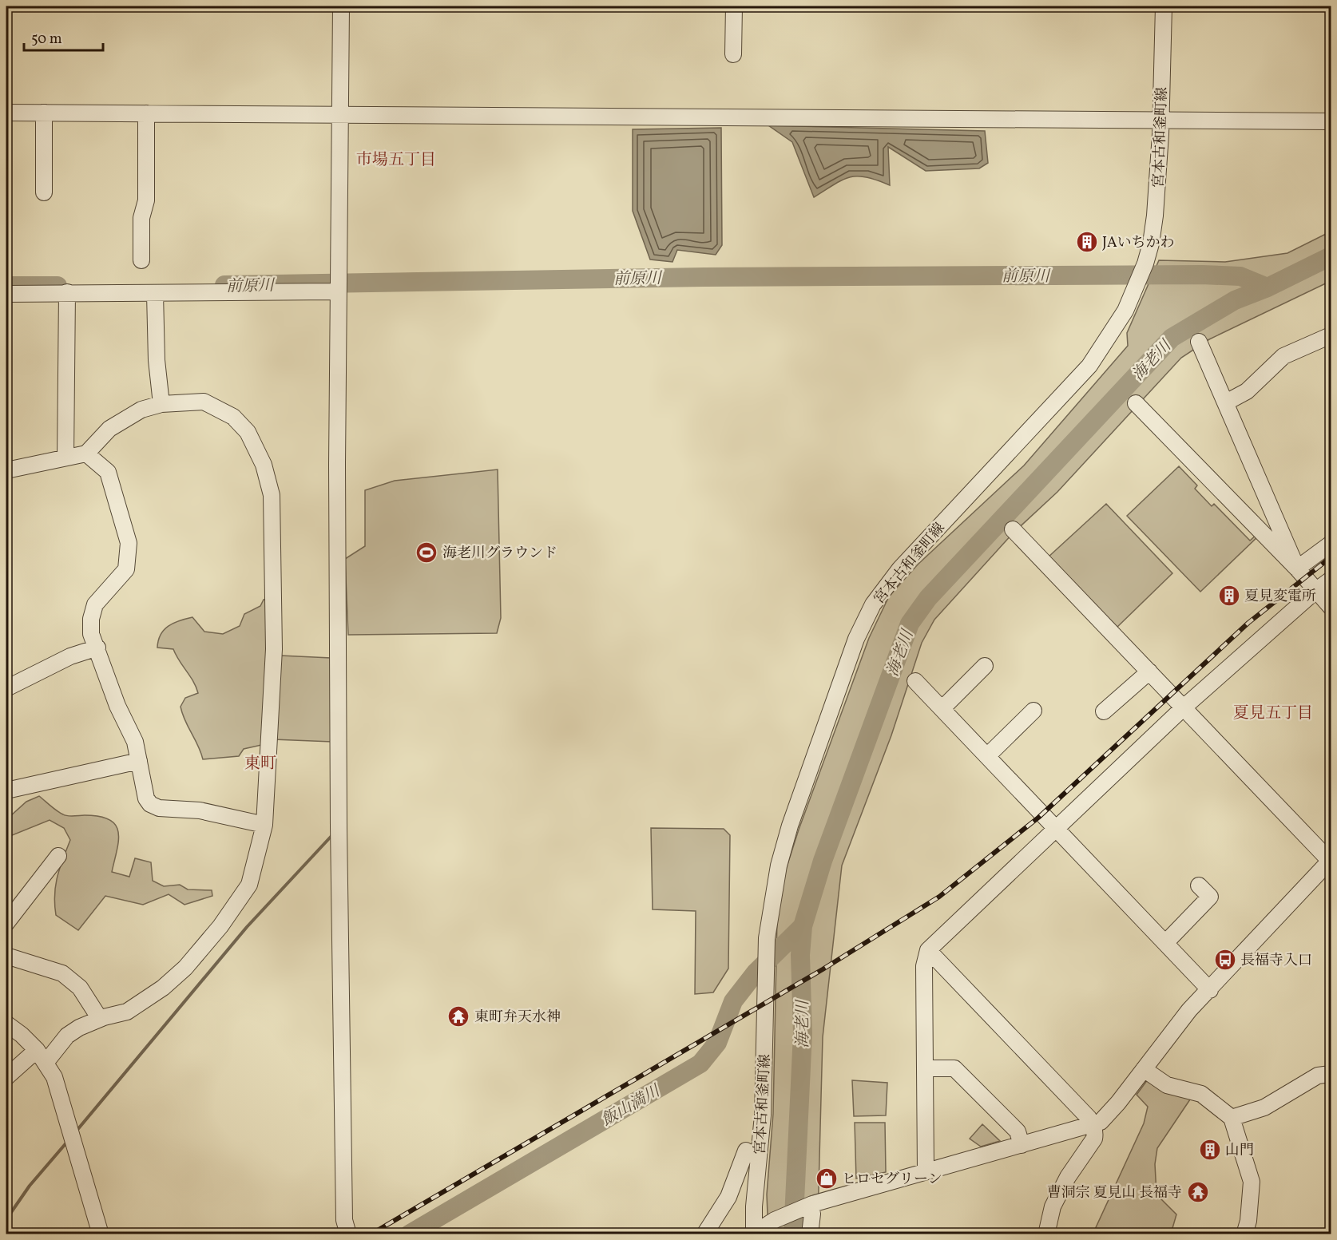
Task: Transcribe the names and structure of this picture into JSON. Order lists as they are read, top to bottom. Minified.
{"streets":{"street":["宮本古和釜町線"]},"districts":["市場五丁目","夏見五丁目","東町"],"water":["前原川","海老川","飯山満川"],"places":{"building":["JAいちかわ","夏見変電所","山門"],"sports":["海老川グラウンド"],"bus stop":["長福寺入口"],"temple":["東町弁天水神","曹洞宗 夏見山 長福寺"],"shop":["ヒロセグリーン"]},"scale_bar":"50 m"}
